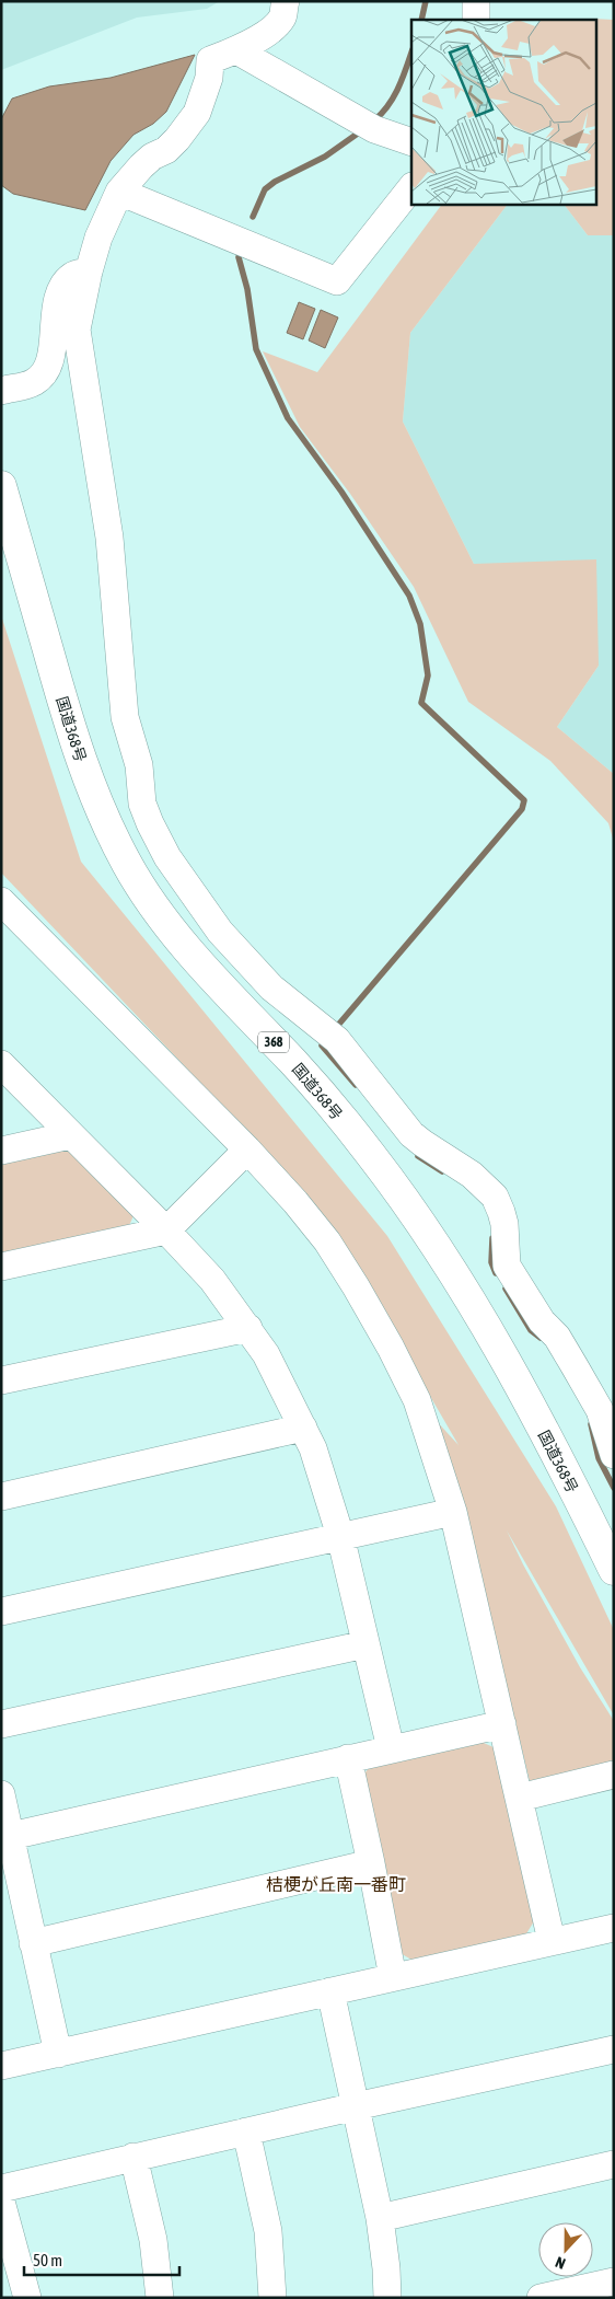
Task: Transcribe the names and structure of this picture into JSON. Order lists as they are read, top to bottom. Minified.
{"streets":{"highway":["国道368号","368"]},"districts":["桔梗が丘南一番町"],"scale_bar":"50 m","north":"bottom"}
